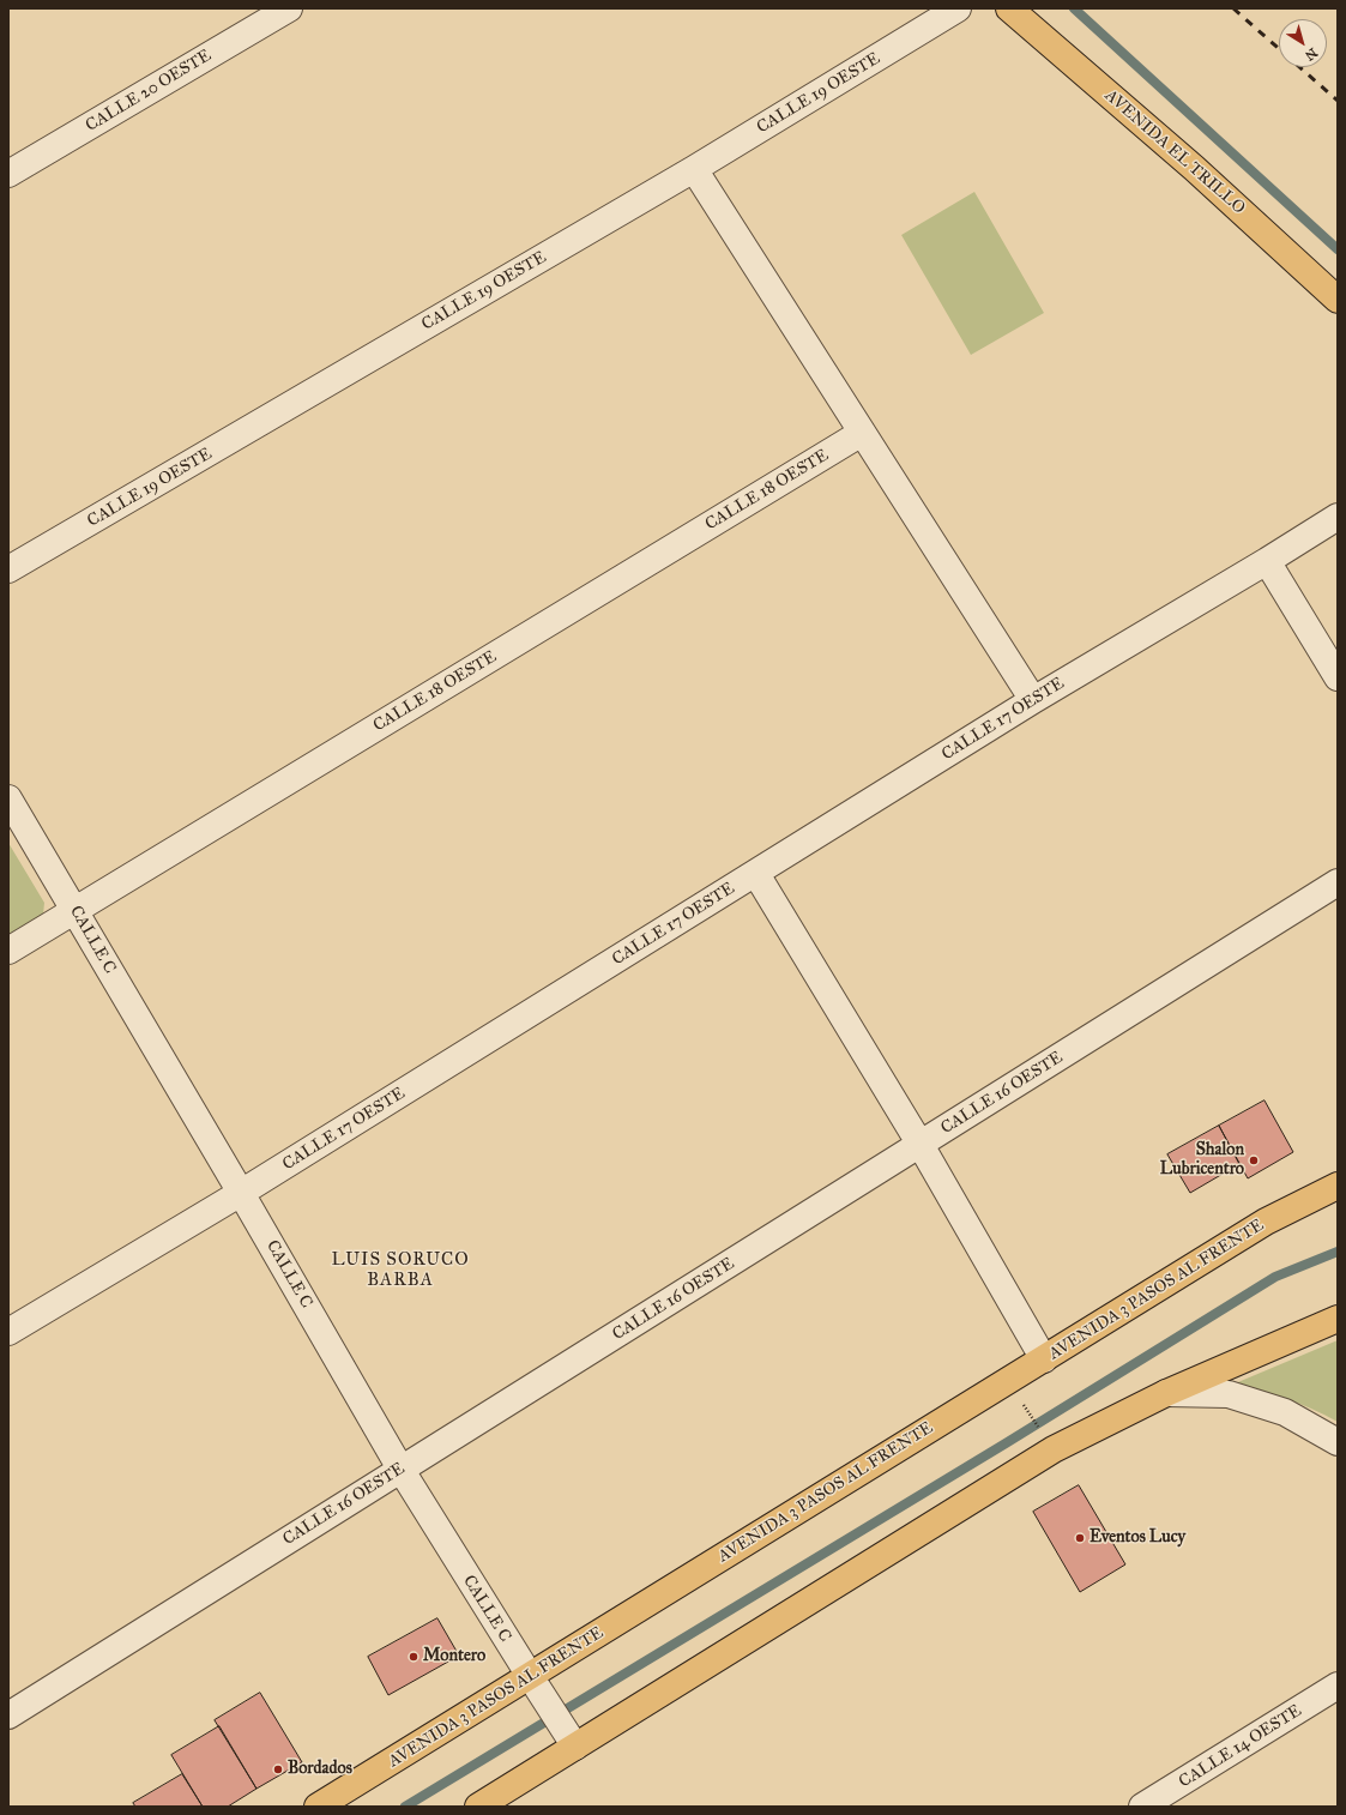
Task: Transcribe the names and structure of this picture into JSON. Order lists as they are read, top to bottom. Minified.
{"streets":{"main road":["AVENIDA EL TRILLO","AVENIDA 3 PASOS AL FRENTE"],"street":["CALLE 20 OESTE","CALLE 19 OESTE","CALLE 18 OESTE","CALLE 17 OESTE","CALLE C","CALLE 16 OESTE","CALLE 14 OESTE"]},"crossings":[["CALLE 18 OESTE","CALLE C"],["CALLE 17 OESTE","CALLE C"],["CALLE C","CALLE 16 OESTE"],["CALLE C","AVENIDA 3 PASOS AL FRENTE"]],"districts":["LUIS SORUCO BARBA"],"places":["Shalon Lubricentro","Eventos Lucy","Montero","Bordados"],"north":"bottom right"}
